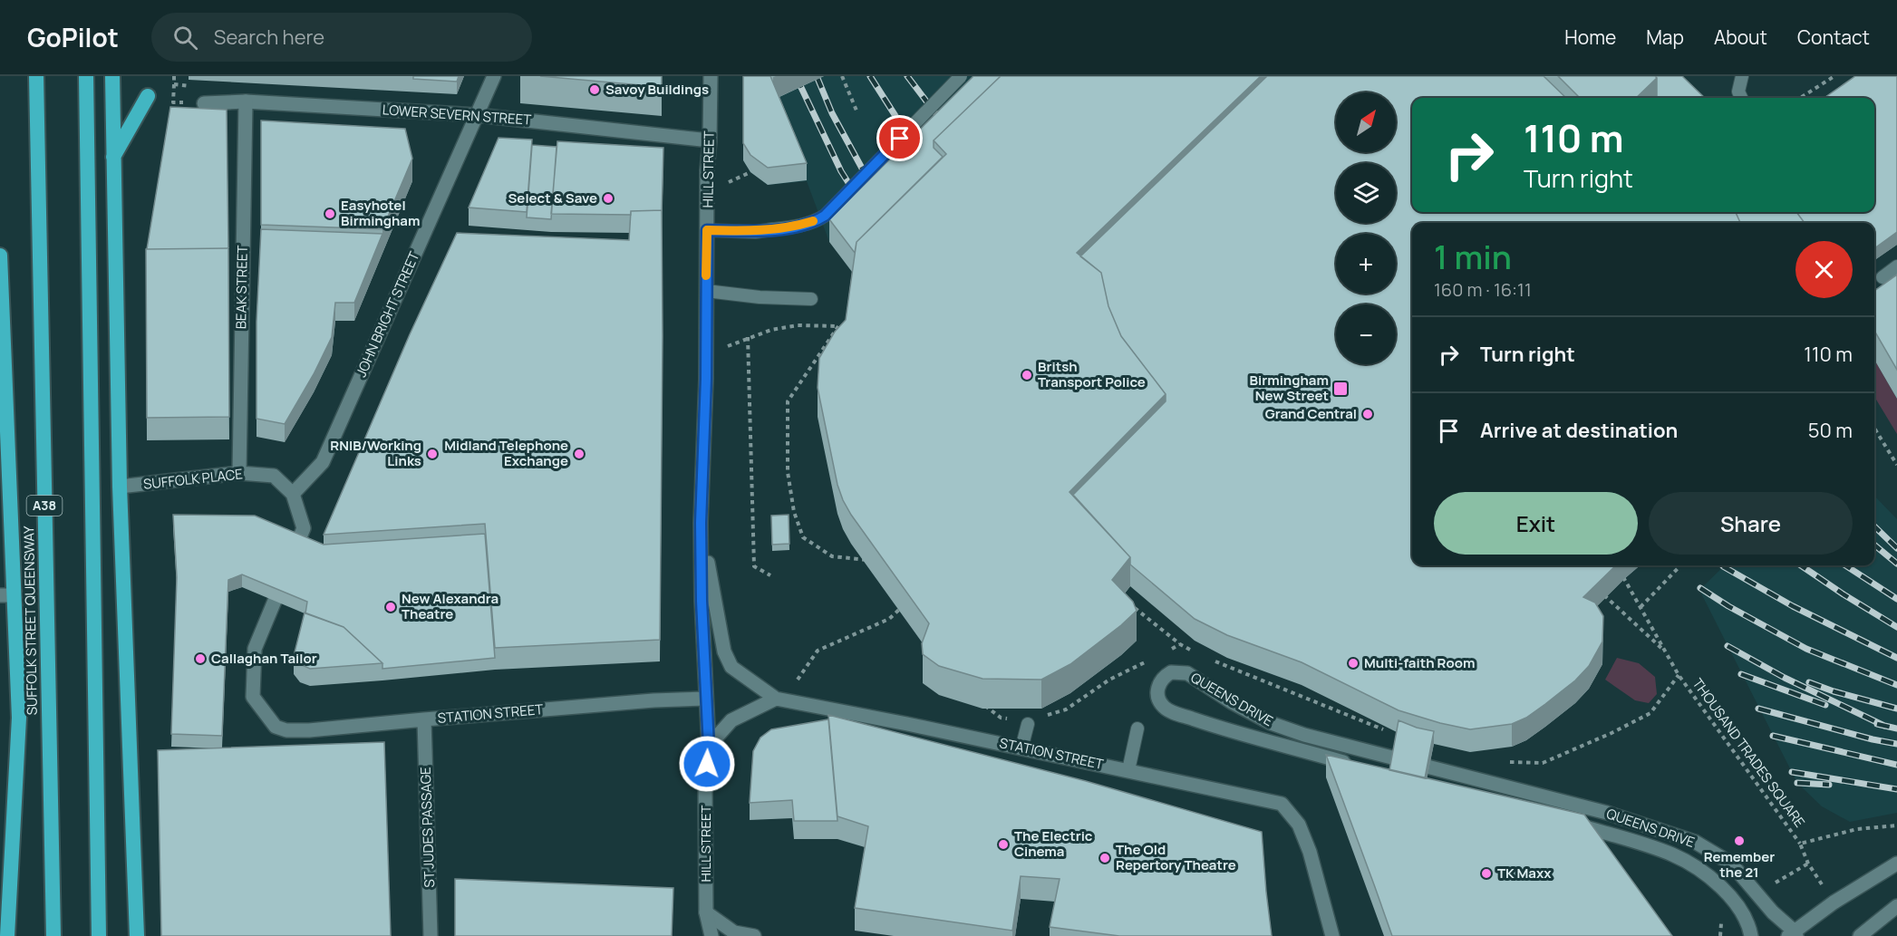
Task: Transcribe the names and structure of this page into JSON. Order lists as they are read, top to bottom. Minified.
{"streets":{"highway":["A38","SUFFOLK STREET QUEENSWAY"],"street":["LOWER SEVERN STREET","HILL STREET","BEAK STREET","JOHN BRIGHT STREET","SUFFOLK PLACE","QUEENS DRIVE","STATION STREET","ST JUDES PASSAGE"],"path":["THOUSAND TRADES SQUARE"]},"crossings":[["LOWER SEVERN STREET","HILL STREET"],["LOWER SEVERN STREET","BEAK STREET"],["LOWER SEVERN STREET","JOHN BRIGHT STREET"],["HILL STREET","STATION STREET"],["BEAK STREET","SUFFOLK PLACE"],["JOHN BRIGHT STREET","SUFFOLK PLACE"],["STATION STREET","ST JUDES PASSAGE"]],"places":{"other":["Savoy Buildings","Select & Save","Easyhotel Birmingham","Britsh Transport Police","Grand Central","RNIB/Working Links","Midland Telephone Exchange","New Alexandra Theatre","Callaghan Tailor","Multi-faith Room","Remember the 21","The Electric Cinema","The Old Repertory Theatre","TK Maxx"],"transit":["Birmingham New Street"]},"north":"top right","page":{"header":"GoPilot","search":"Search here","nav":["Home","Map","About","Contact"],"map_buttons":["+","−"],"turn":["110 m","Turn right"],"heading":["1 min","160 m · 16:11"],"list":[{"name":"Turn right","value":"110 m"},{"name":"Arrive at destination","value":"50 m"}],"buttons":["Exit","Share"]}}
